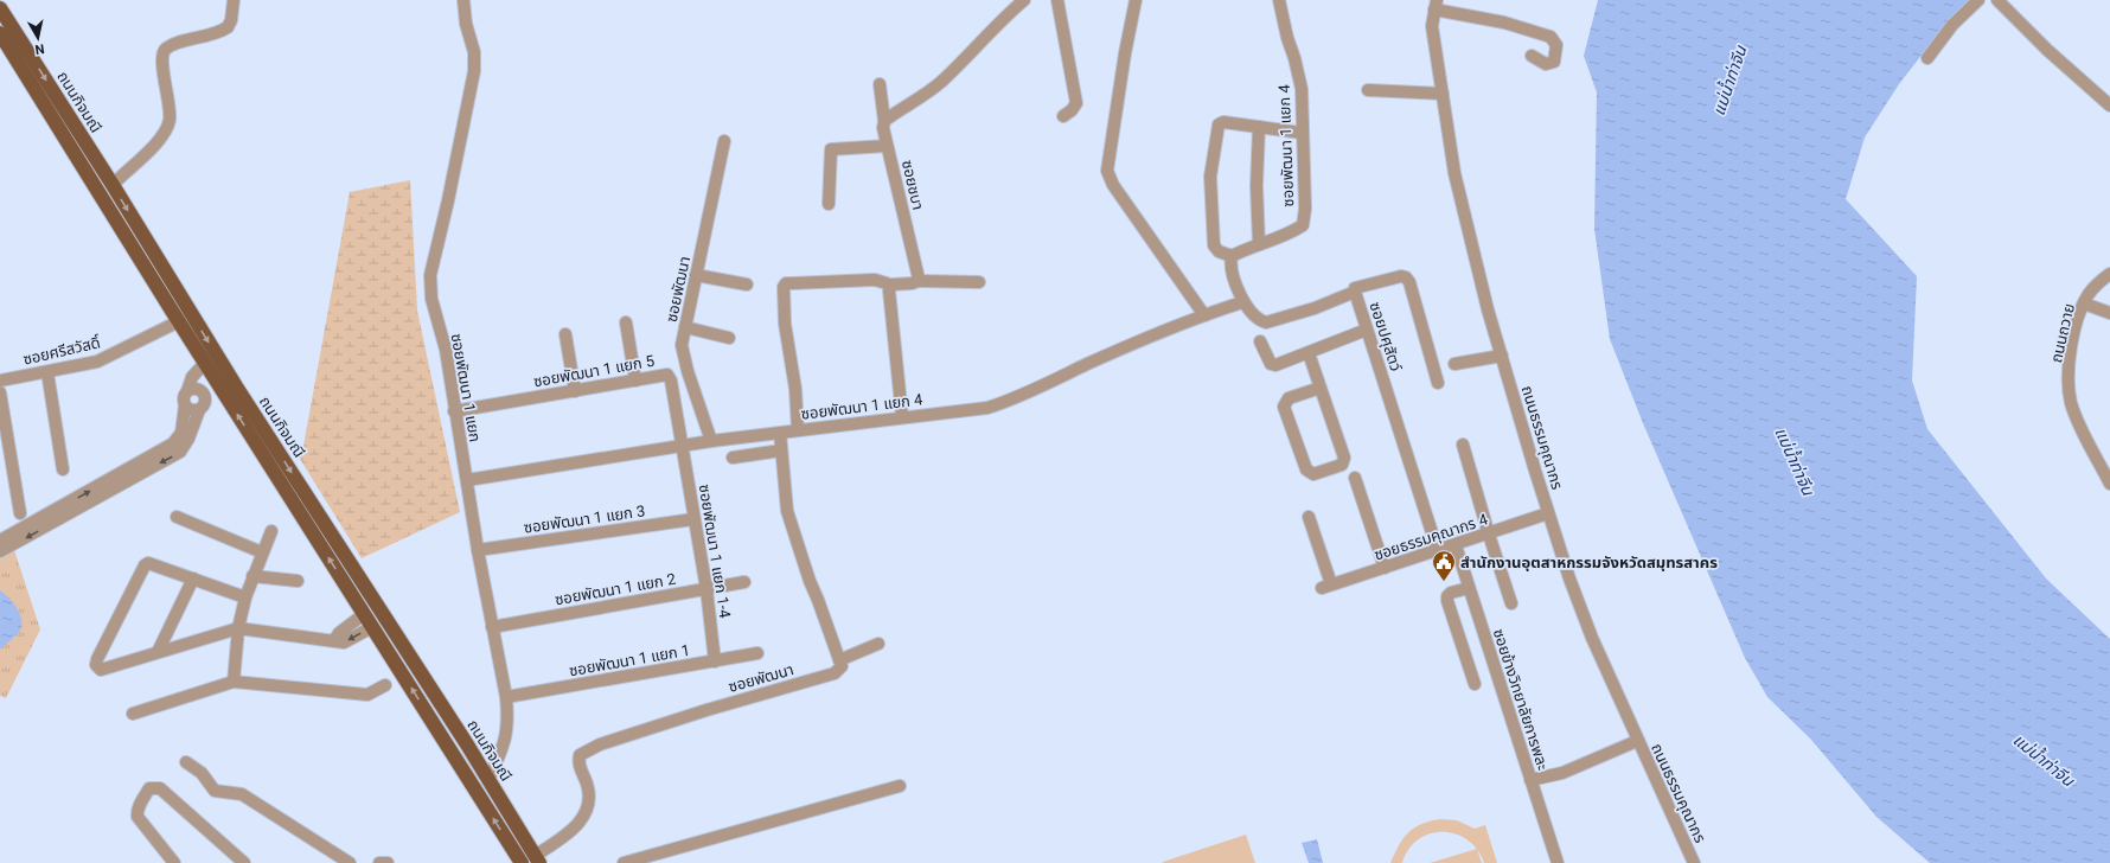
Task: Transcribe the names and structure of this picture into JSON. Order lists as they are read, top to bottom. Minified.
{"streets":{"main road":["ถนนกิจมณี"],"street":["ซอยพัฒนา 1 แยก 4","ซอยชบา","ซอยพัฒนา","ถนนถวาย","ซอยปศุสัตว์","ซอยศรีสวัสดิ์","ซอยพัฒนา 1 แยก 5","ซอยพัฒนา 1 แยก","ถนนธรรมคุณากร","ซอยพัฒนา 1 แยก 3","ซอยธรรมคุณากร 4","ซอยพัฒนา 1 แยก 1-4","ซอยพัฒนา 1 แยก 2","ซอยพัฒนา 1 แยก 1","ซอยข้างวิทยาลัยการพละ"]},"crossings":[["ถนนกิจมณี","ซอยพัฒนา"],["ถนนกิจมณี","ซอยศรีสวัสดิ์"],["ถนนกิจมณี","ซอยพัฒนา 1 แยก"],["ซอยพัฒนา 1 แยก 4","ซอยพัฒนา"],["ซอยพัฒนา 1 แยก 4","ซอยพัฒนา 1 แยก 5"],["ซอยพัฒนา 1 แยก 4","ซอยพัฒนา 1 แยก"],["ซอยพัฒนา 1 แยก 4","ซอยพัฒนา 1 แยก 1-4"],["ซอยปศุสัตว์","ซอยธรรมคุณากร 4"],["ซอยพัฒนา 1 แยก 5","ซอยพัฒนา 1 แยก"],["ซอยพัฒนา 1 แยก 5","ซอยพัฒนา 1 แยก 1-4"],["ซอยพัฒนา 1 แยก","ซอยพัฒนา 1 แยก 3"],["ซอยพัฒนา 1 แยก","ซอยพัฒนา 1 แยก 2"],["ซอยพัฒนา 1 แยก","ซอยพัฒนา 1 แยก 1"],["ถนนธรรมคุณากร","ซอยธรรมคุณากร 4"],["ซอยพัฒนา 1 แยก 3","ซอยพัฒนา 1 แยก 1-4"],["ซอยธรรมคุณากร 4","ซอยข้างวิทยาลัยการพละ"],["ซอยพัฒนา 1 แยก 1-4","ซอยพัฒนา 1 แยก 2"],["ซอยพัฒนา 1 แยก 1-4","ซอยพัฒนา 1 แยก 1"]],"water":["แม่น้ำท่าจีน"],"places":{"public building":["สำนักงานอุตสาหกรรมจังหวัดสมุทรสาคร"]},"north":"bottom"}
